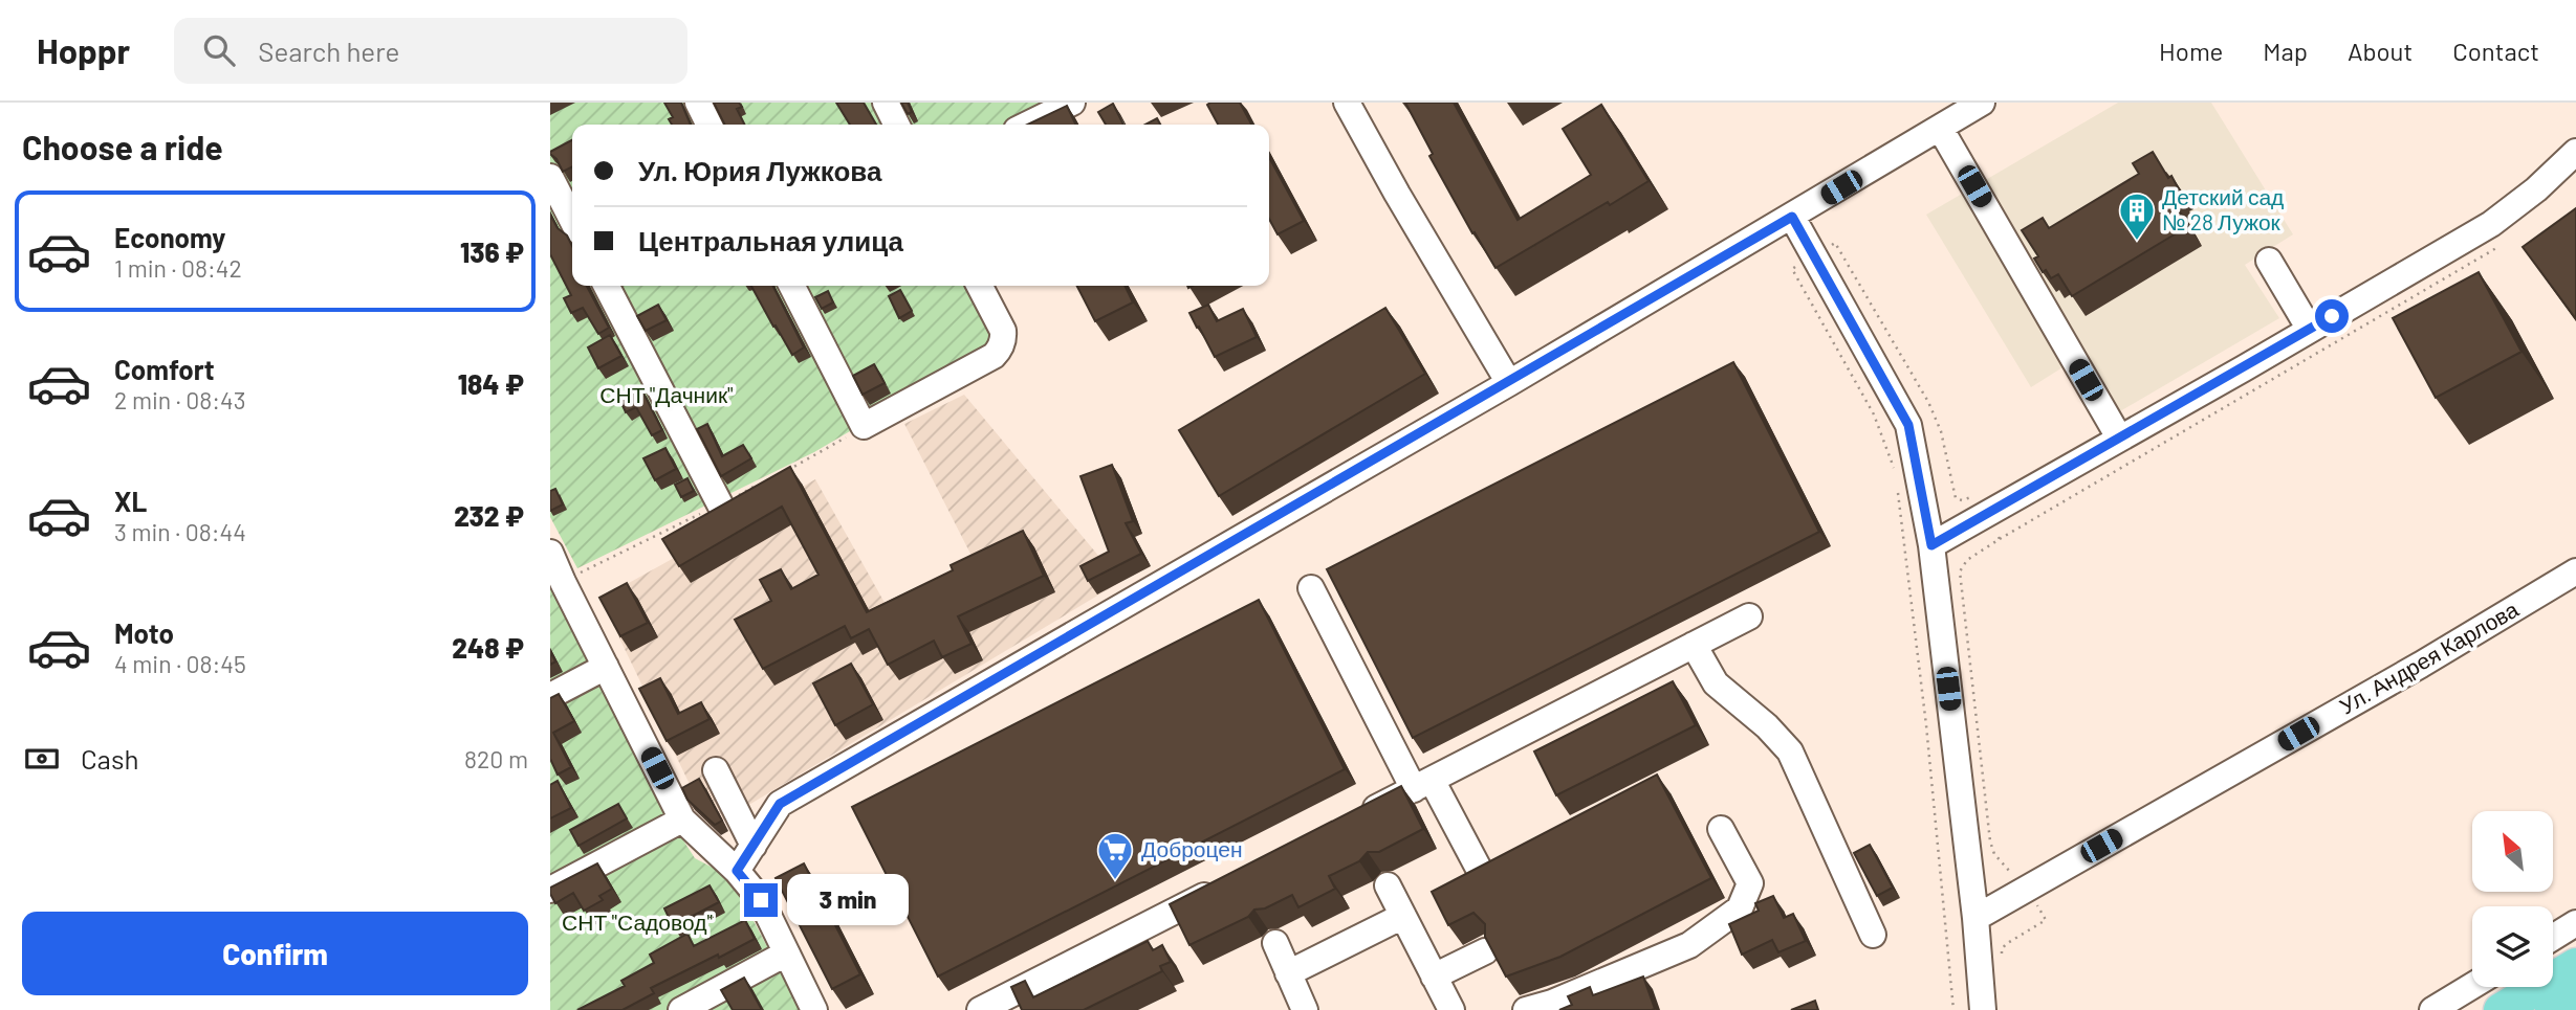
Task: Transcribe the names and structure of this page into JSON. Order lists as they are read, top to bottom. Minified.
{"streets":{"street":["Ул. Андрея Карлова"]},"parks":["СНТ \"Дачник\"","СНТ \"Садовод\""],"places":{"building":["Детский сад № 28 Лужок"],"supermarket":["Доброцен"]},"north":"top left","page":{"header":"Hoppr","search":"Search here","nav":["Home","Map","About","Contact"],"heading":"Choose a ride","banner":["Ул. Юрия Лужкова","Центральная улица"],"list":[{"name":"Economy","note":"1 min · 08:42","value":"136 ₽"},{"name":"Comfort","note":"2 min · 08:43","value":"184 ₽"},{"name":"XL","note":"3 min · 08:44","value":"232 ₽"},{"name":"Moto","note":"4 min · 08:45","value":"248 ₽"}],"pay":["Cash","820 m"],"bubble":"3 min","buttons":"Confirm"}}
